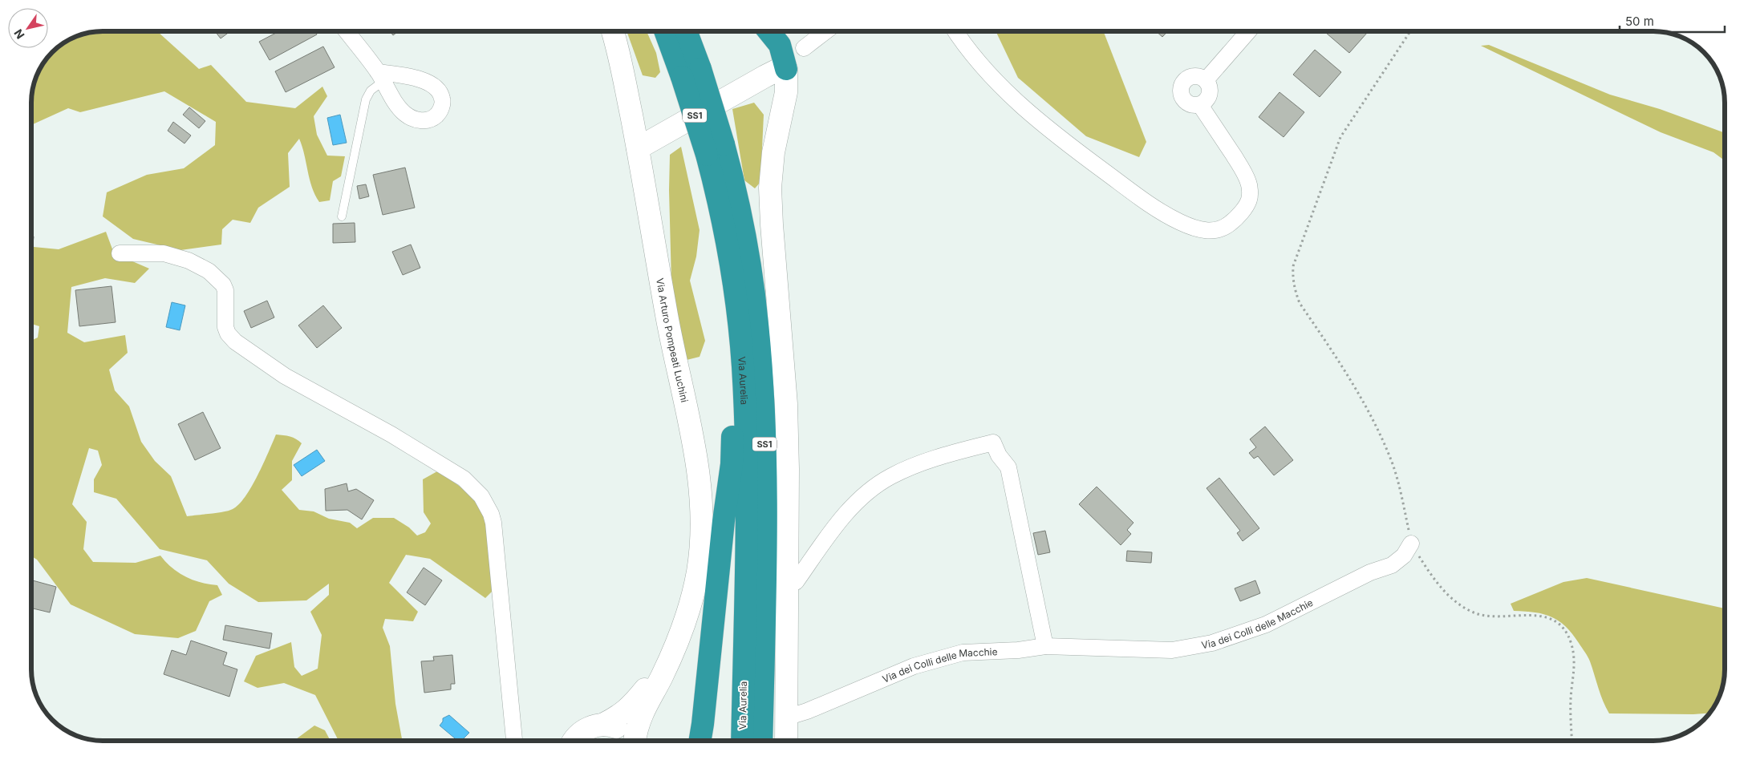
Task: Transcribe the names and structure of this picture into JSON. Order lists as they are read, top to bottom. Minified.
{"streets":{"highway":["SS1","Via Aurelia"],"street":["Via Arturo Pompeati Luchini","Via dei Colli delle Macchie"]},"scale_bar":"50 m","north":"bottom left"}
